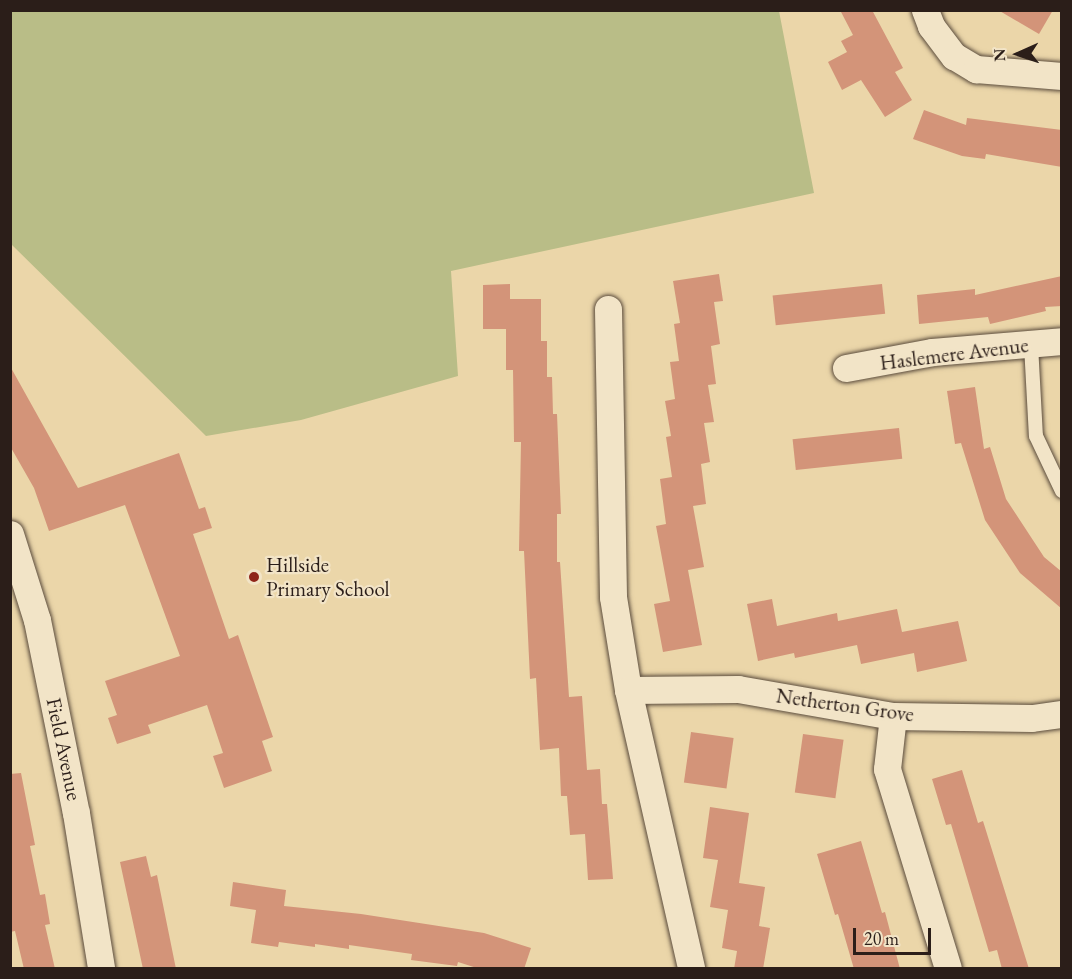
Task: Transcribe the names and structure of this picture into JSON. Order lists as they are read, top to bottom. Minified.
{"streets":{"street":["Haslemere Avenue","Netherton Grove","Field Avenue"]},"places":["Hillside Primary School"],"scale_bar":"20 m","north":"left"}
